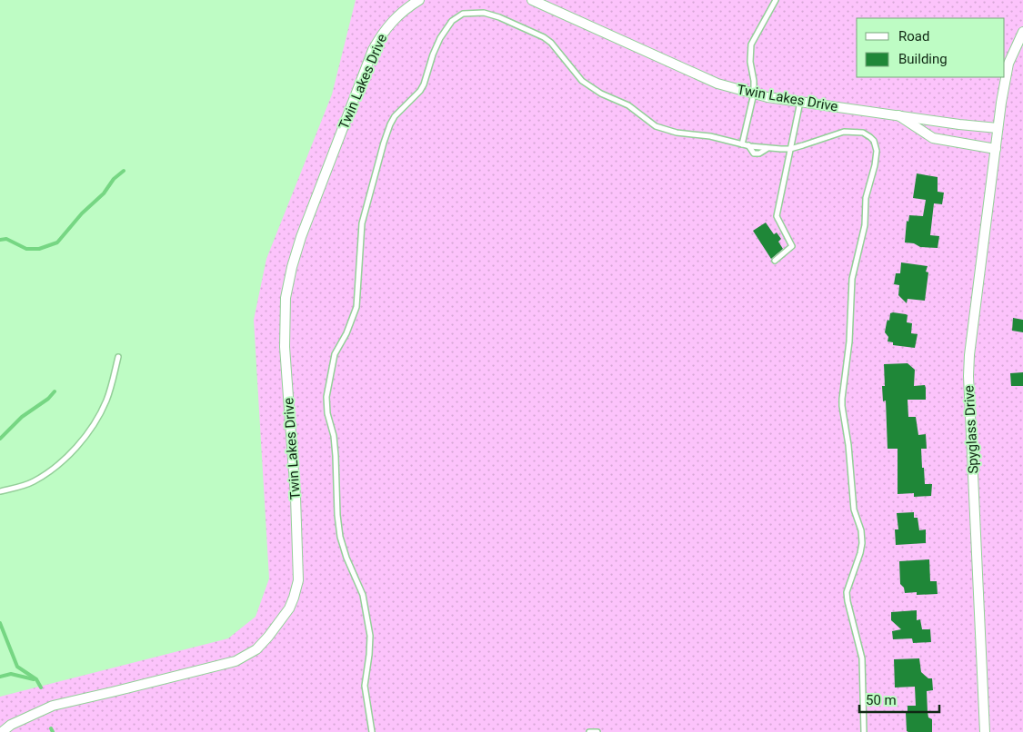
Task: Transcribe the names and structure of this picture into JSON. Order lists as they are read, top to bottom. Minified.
{"streets":{"street":["Twin Lakes Drive","Spyglass Drive"]},"crossings":[["Twin Lakes Drive","Spyglass Drive"]],"legend":["Road","Building"],"scale_bar":"50 m"}
